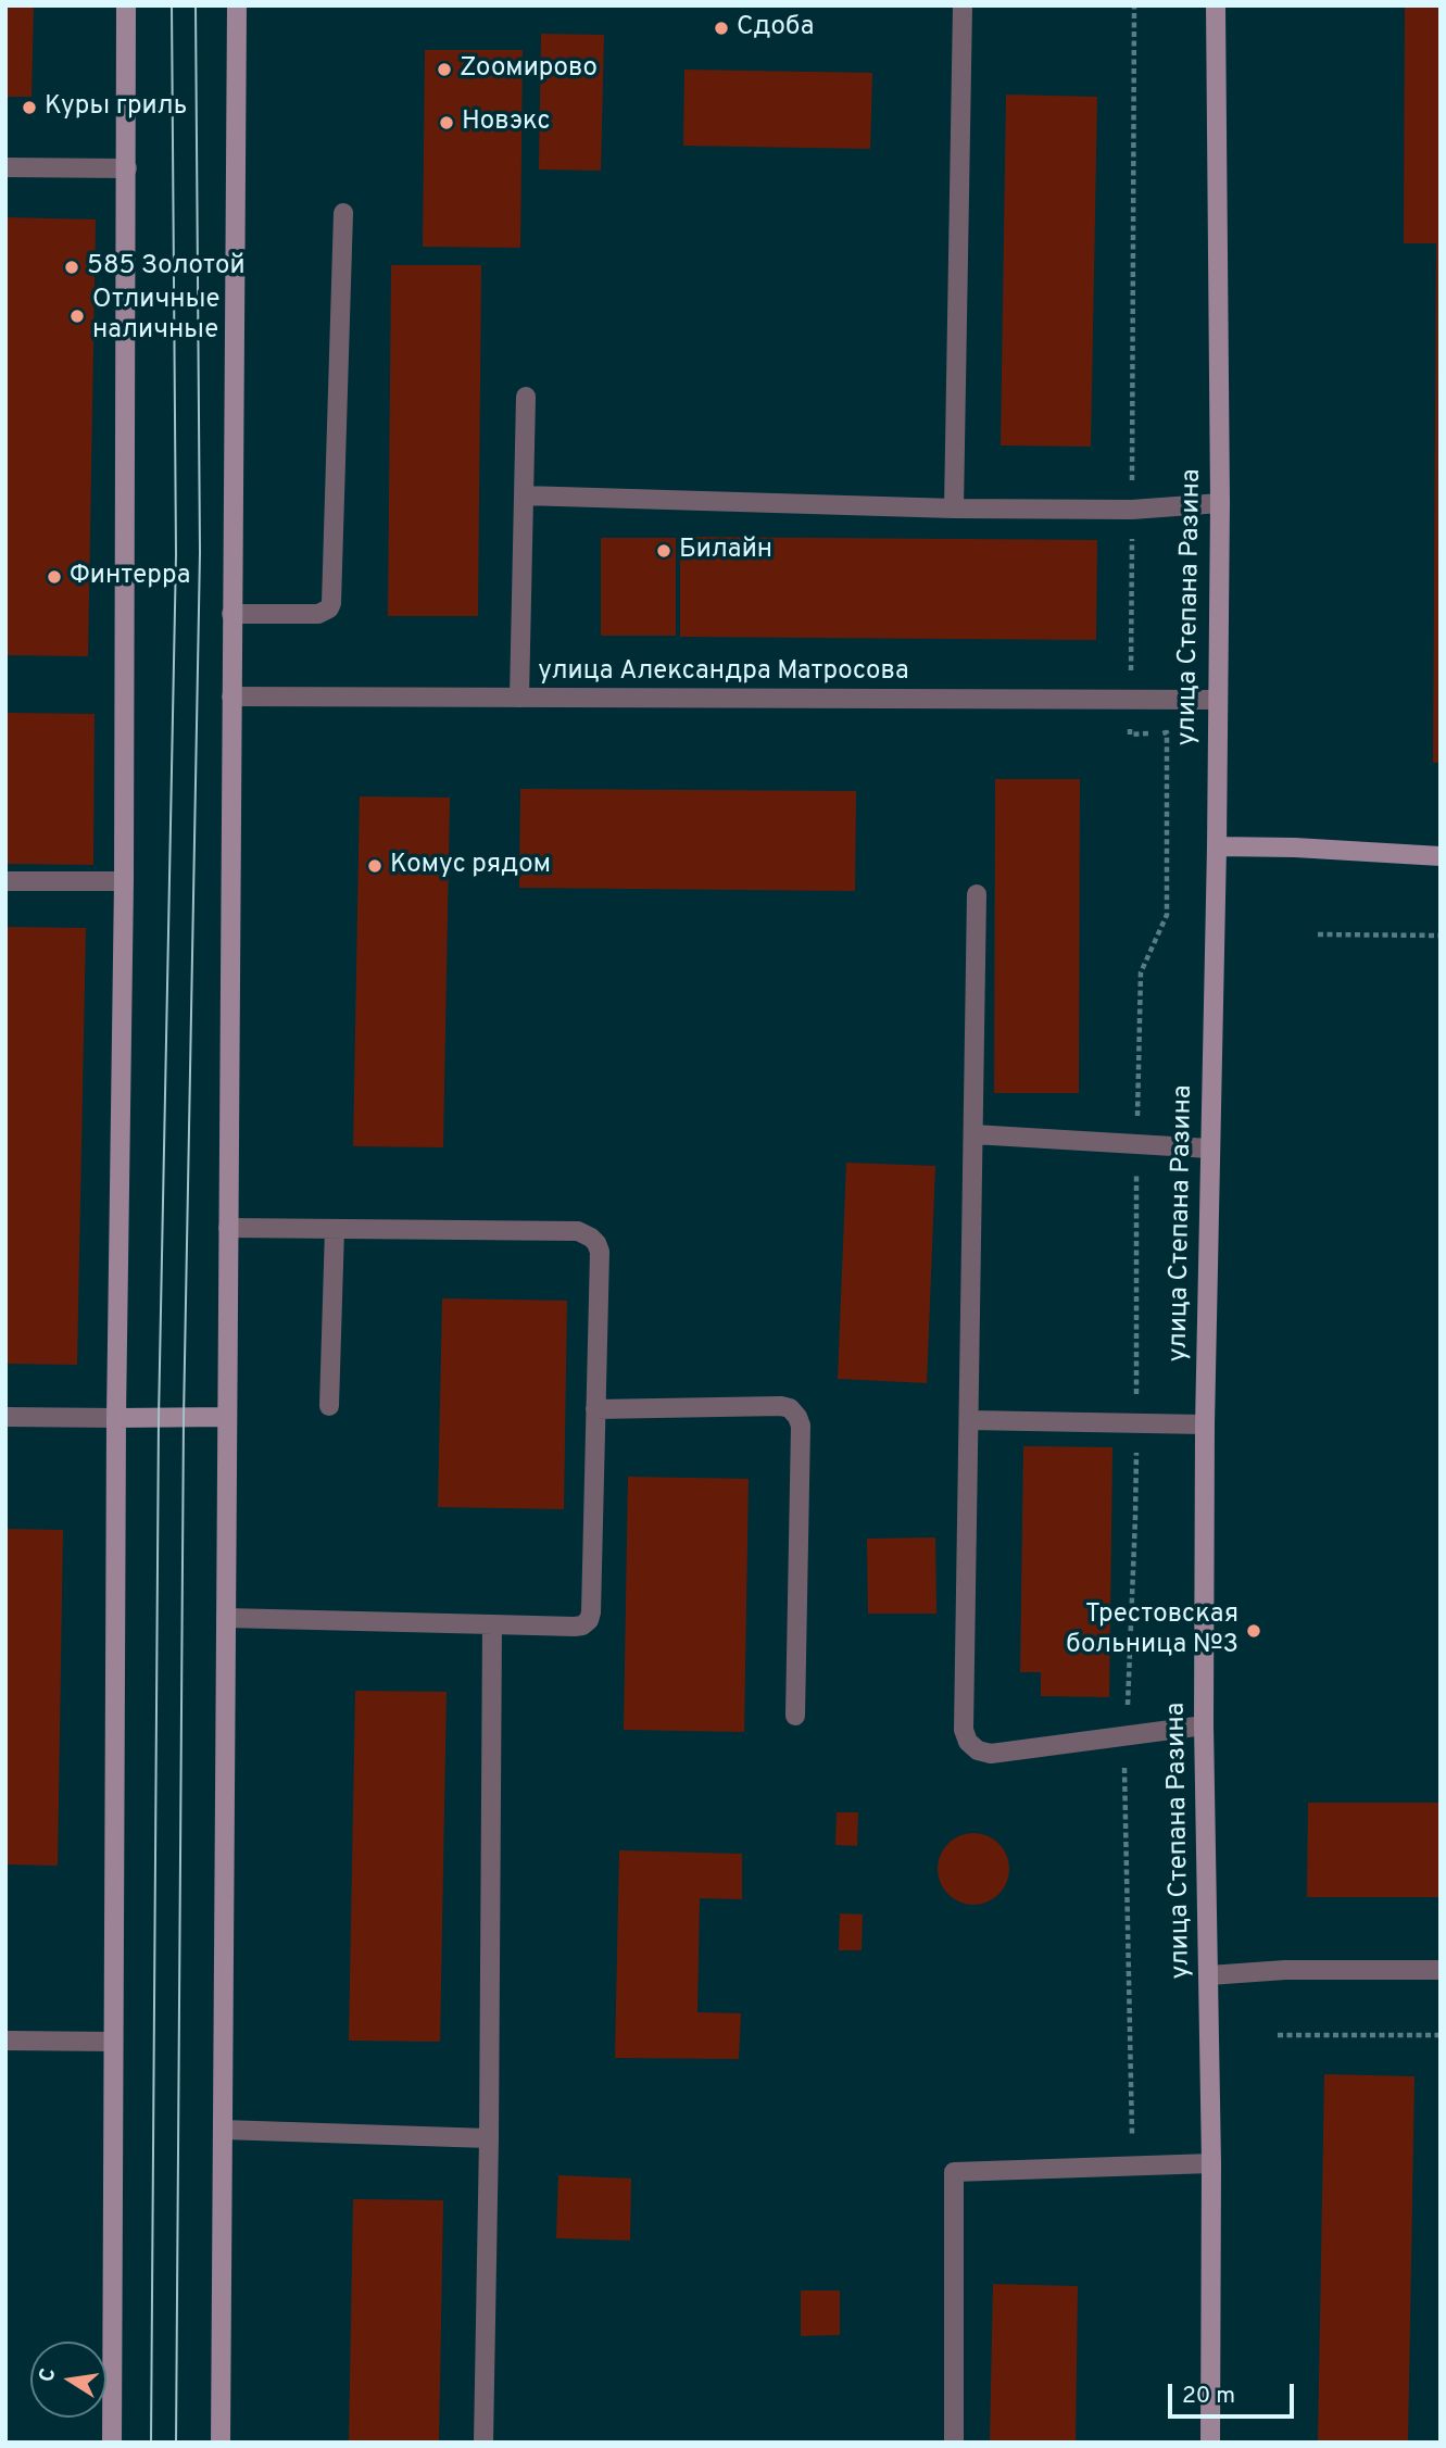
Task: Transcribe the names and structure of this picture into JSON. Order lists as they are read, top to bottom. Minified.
{"streets":{"main road":["улица Степана Разина"],"street":["улица Александра Матросова"]},"crossings":[["улица Степана Разина","улица Александра Матросова"]],"places":["Сдоба","Zooмирово","Куры гриль","Новэкс","585 Золотой","Отличные наличные","Билайн","Финтерра","Комус рядом","Трестовская больница №3"],"scale_bar":"20 m","north":"left"}
